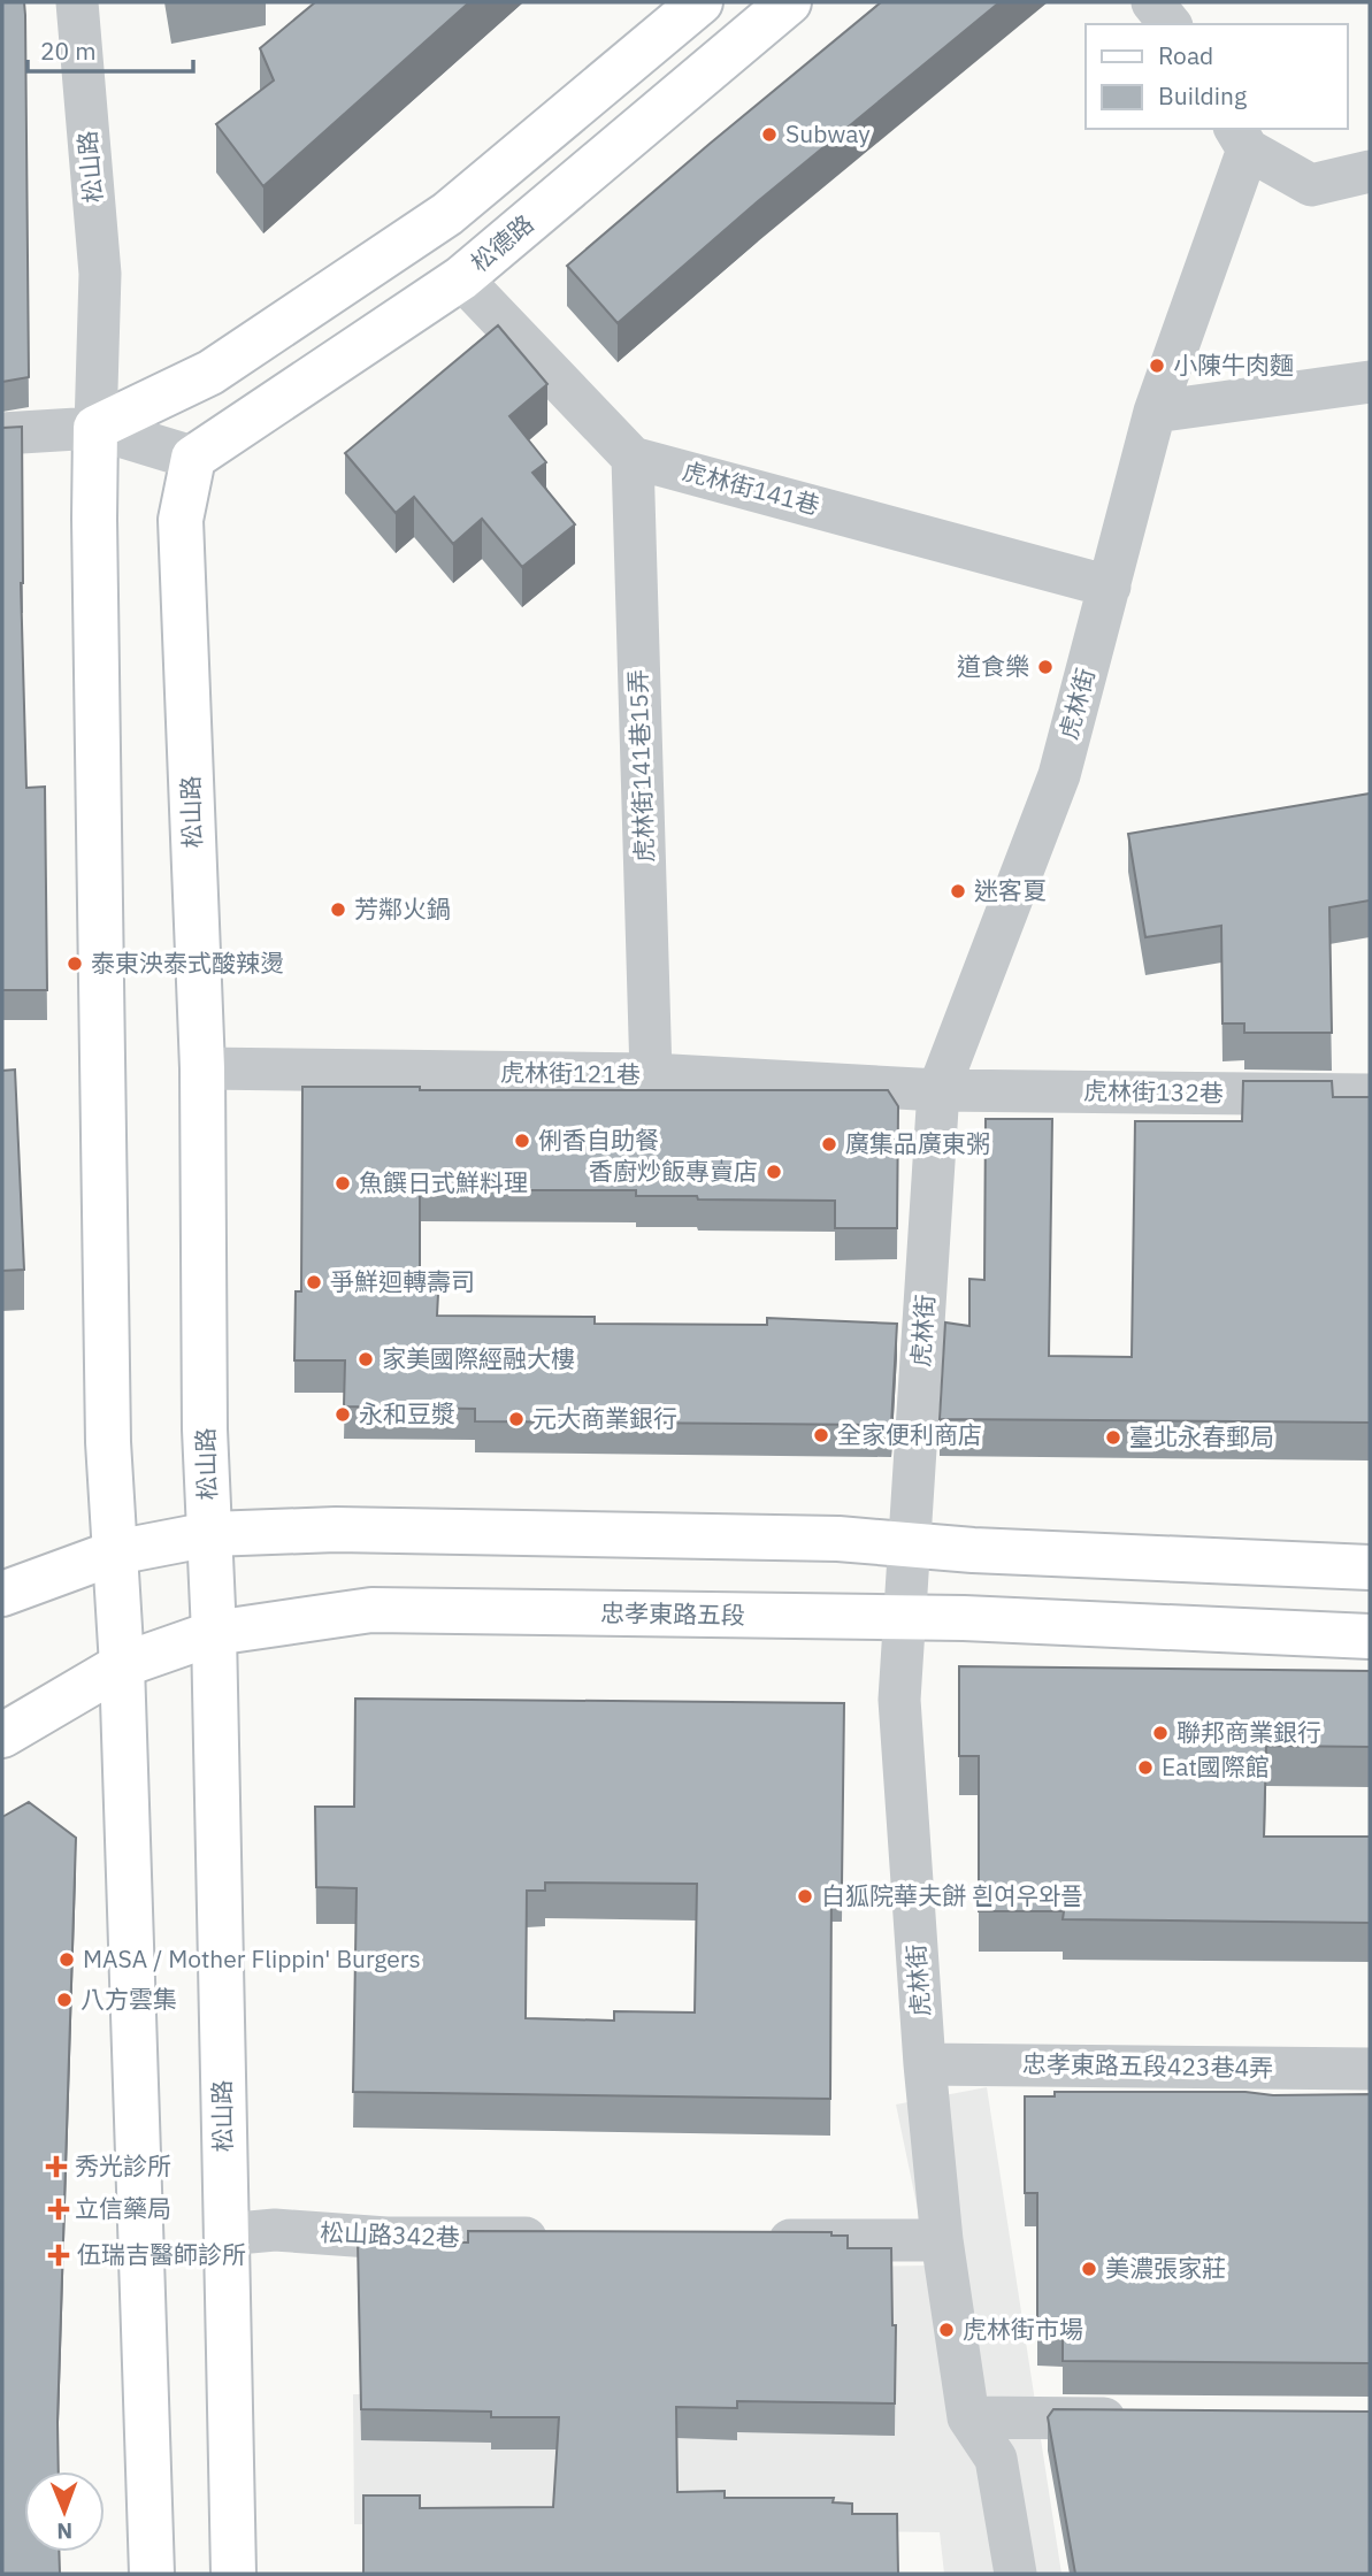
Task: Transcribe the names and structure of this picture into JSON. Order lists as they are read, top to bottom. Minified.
{"streets":{"main road":["松山路","松德路","忠孝東路五段"],"street":["虎林街141巷","虎林街","虎林街141巷15弄","虎林街121巷","虎林街132巷","忠孝東路五段423巷4弄","松山路342巷"]},"crossings":[["松山路","松德路"],["松山路","虎林街121巷"],["松山路","忠孝東路五段"],["松山路","松山路342巷"],["虎林街141巷","虎林街"],["虎林街141巷","虎林街141巷15弄"],["虎林街","虎林街121巷"],["虎林街","虎林街132巷"],["虎林街","忠孝東路五段"],["虎林街","忠孝東路五段423巷4弄"],["虎林街141巷15弄","虎林街121巷"],["虎林街121巷","虎林街132巷"]],"places":{"other":["Subway","小陳牛肉麵","道食樂","迷客夏","芳鄰火鍋","泰東泱泰式酸辣燙","俐香自助餐","廣集品廣東粥","香廚炒飯專賣店","魚饌日式鮮料理","爭鮮迴轉壽司","家美國際經融大樓","永和豆漿","元大商業銀行","全家便利商店","臺北永春郵局","聯邦商業銀行","Eat國際館","白狐院華夫餅 흰여우와플","MASA / Mother Flippin' Burgers","八方雲集","美濃張家莊","虎林街市場"],"health":["秀光診所","立信藥局","伍瑞吉醫師診所"]},"legend":["Road","Building"],"scale_bar":"20 m","north":"bottom"}
